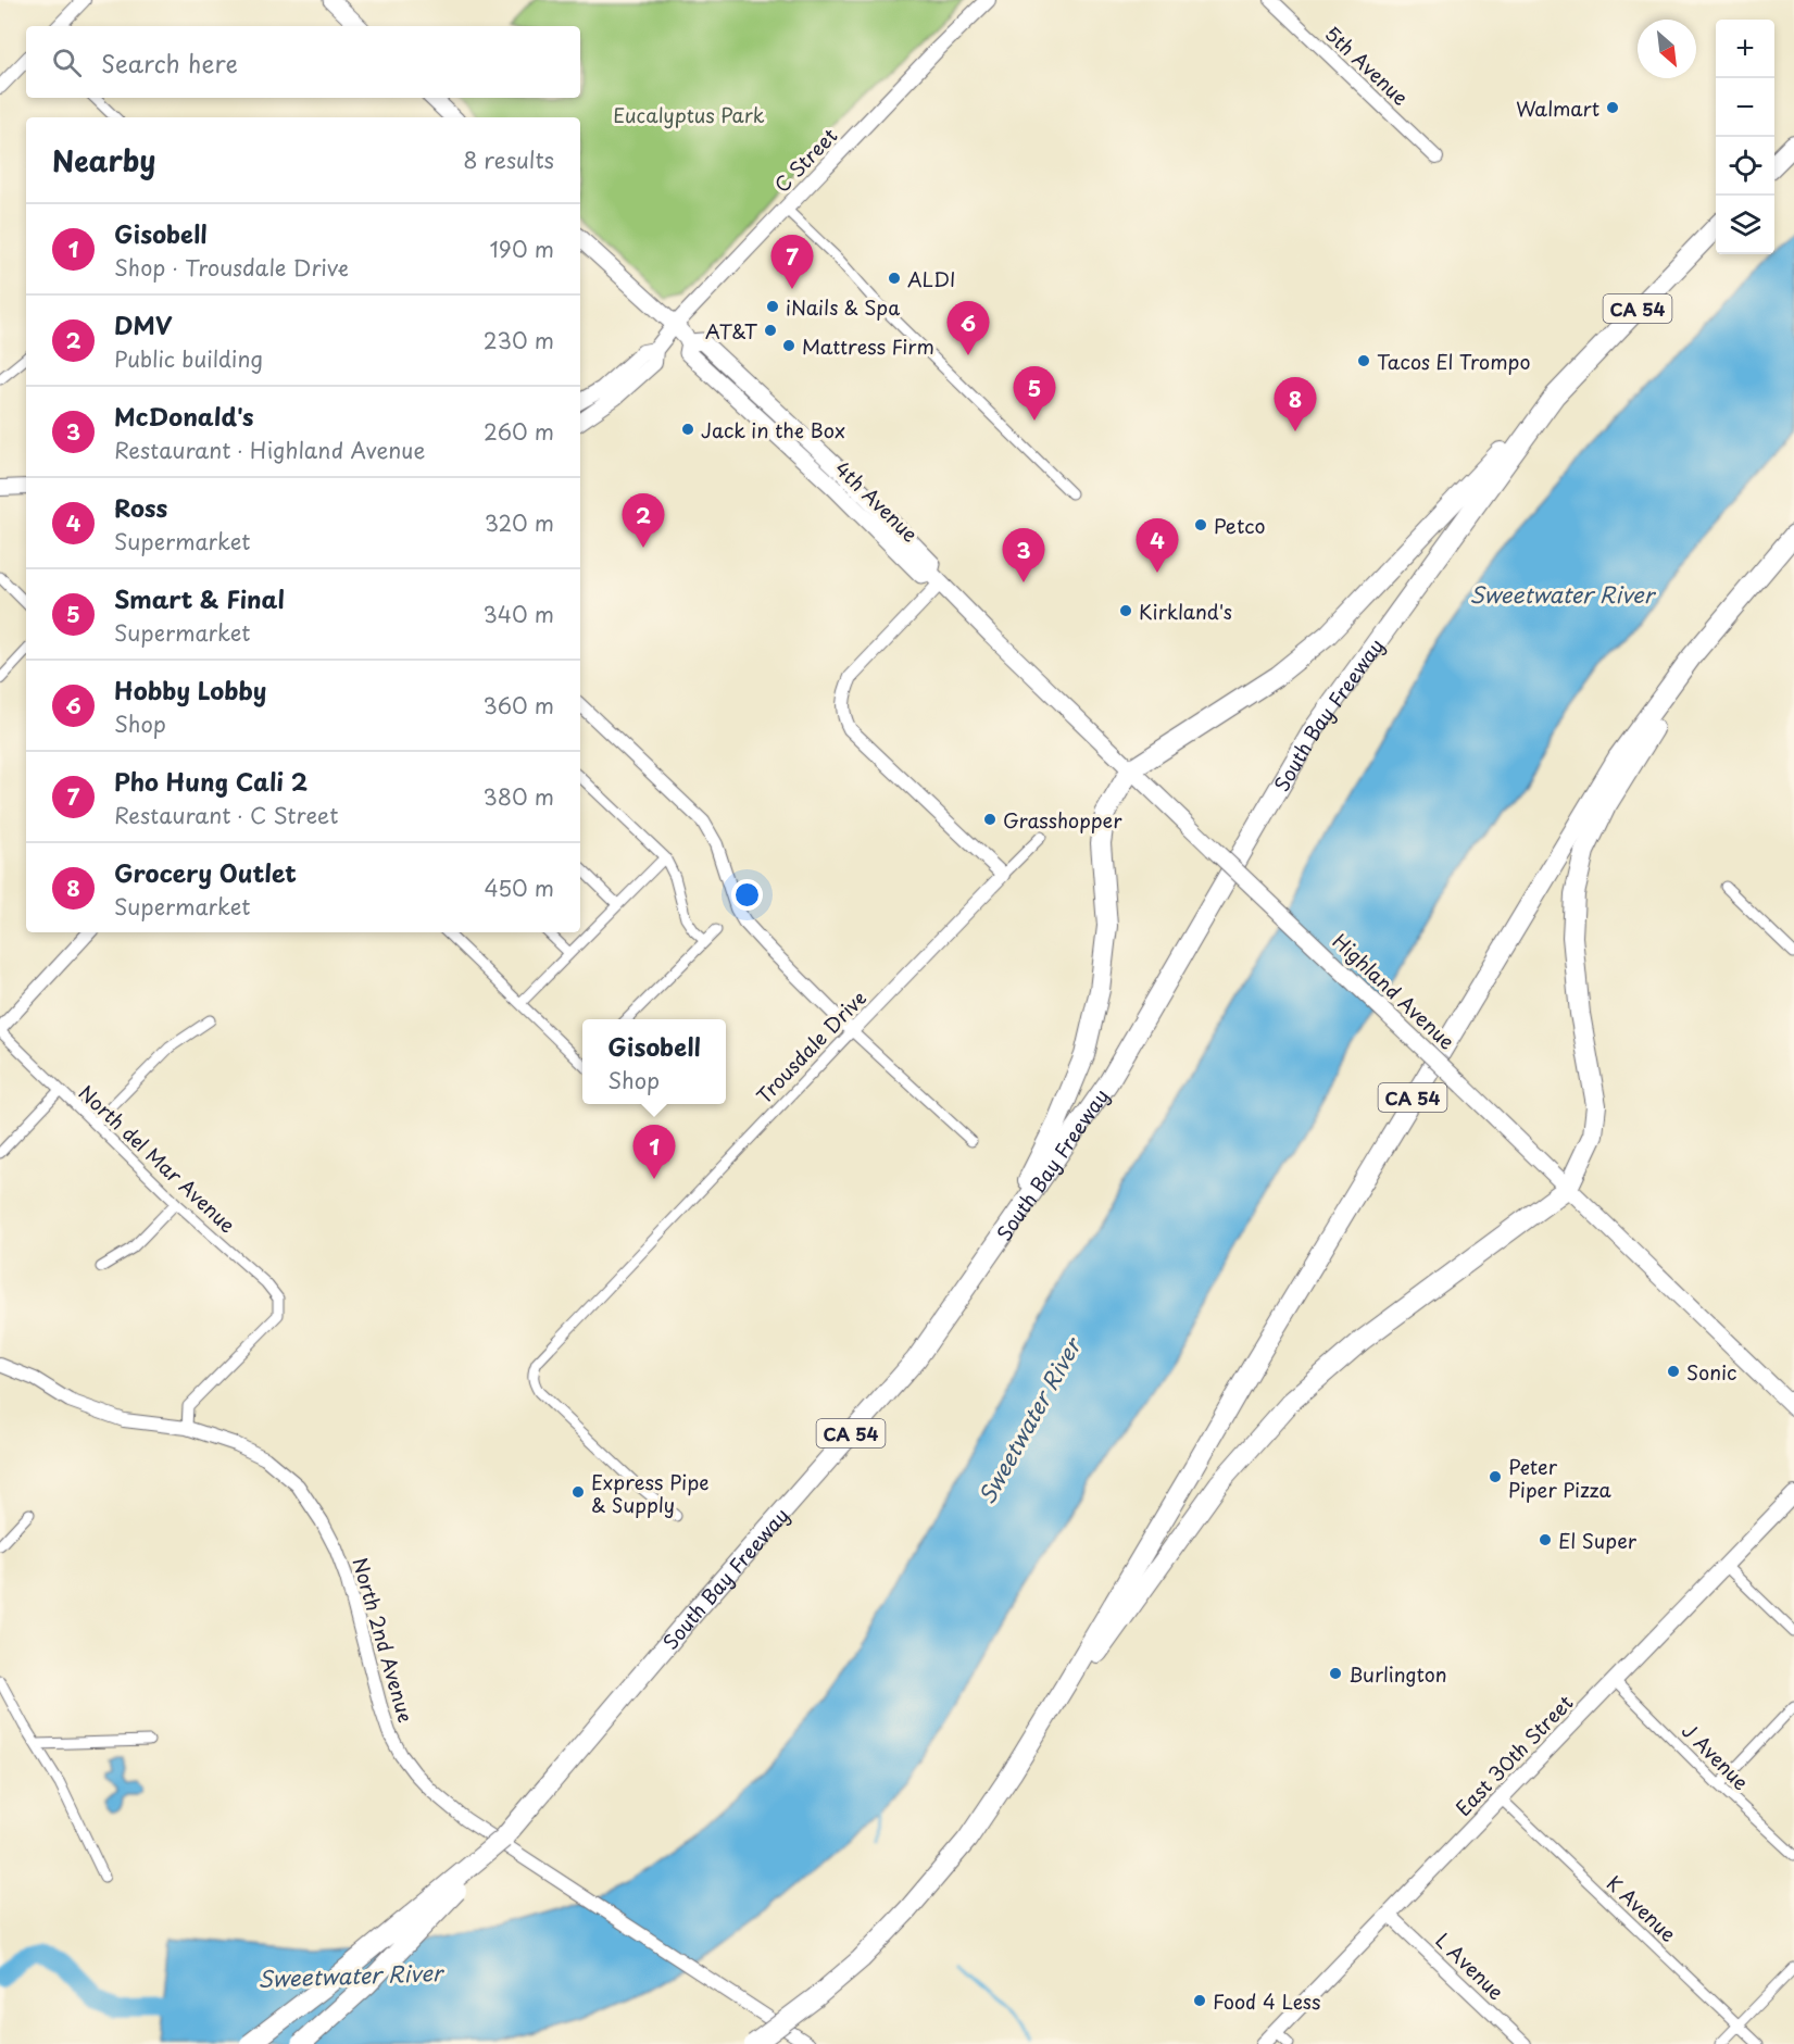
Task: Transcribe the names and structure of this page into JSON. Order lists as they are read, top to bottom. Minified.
{"streets":{"highway":["CA 54","South Bay Freeway"],"main road":["C Street","4th Avenue","Highland Avenue","East 30th Street"],"street":["5th Avenue","Trousdale Drive","North del Mar Avenue","North 2nd Avenue","J Avenue","K Avenue","L Avenue"]},"crossings":[["C Street","4th Avenue"],["4th Avenue","Highland Avenue"],["North del Mar Avenue","North 2nd Avenue"],["East 30th Street","J Avenue"],["East 30th Street","K Avenue"],["East 30th Street","L Avenue"]],"water":["Sweetwater River"],"parks":["Eucalyptus Park"],"places":["Walmart","ALDI","iNails & Spa","AT&T","Mattress Firm","Tacos El Trompo","Jack in the Box","Petco","Kirkland's","Grasshopper","Sonic","Peter Piper Pizza","Express Pipe & Supply","El Super","Burlington","Food 4 Less"],"north":"bottom right","page":{"map_buttons":["+","−"],"search":"Search here","heading":["Nearby","8 results"],"list":[{"mark":"1","name":"Gisobell","note":"Shop · Trousdale Drive","value":"190 m"},{"mark":"2","name":"DMV","note":"Public building","value":"230 m"},{"mark":"3","name":"McDonald's","note":"Restaurant · Highland Avenue","value":"260 m"},{"mark":"4","name":"Ross","note":"Supermarket","value":"320 m"},{"mark":"5","name":"Smart & Final","note":"Supermarket","value":"340 m"},{"mark":"6","name":"Hobby Lobby","note":"Shop","value":"360 m"},{"mark":"7","name":"Pho Hung Cali 2","note":"Restaurant · C Street","value":"380 m"},{"mark":"8","name":"Grocery Outlet","note":"Supermarket","value":"450 m"}],"pins":["7","6","5","8","2","4","3","1"],"popup":["Gisobell","Shop"]}}
